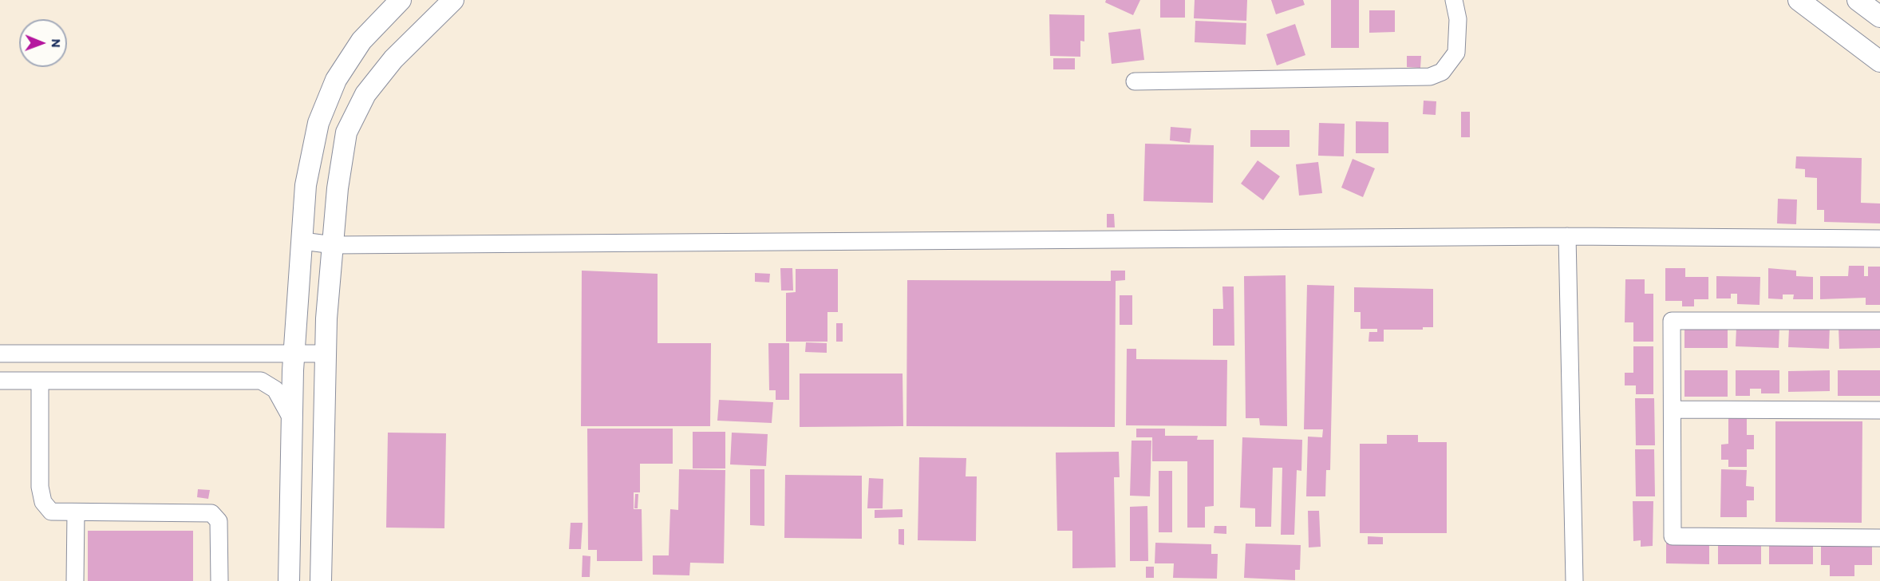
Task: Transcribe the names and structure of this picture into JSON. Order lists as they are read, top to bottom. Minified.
{"north":"right"}
